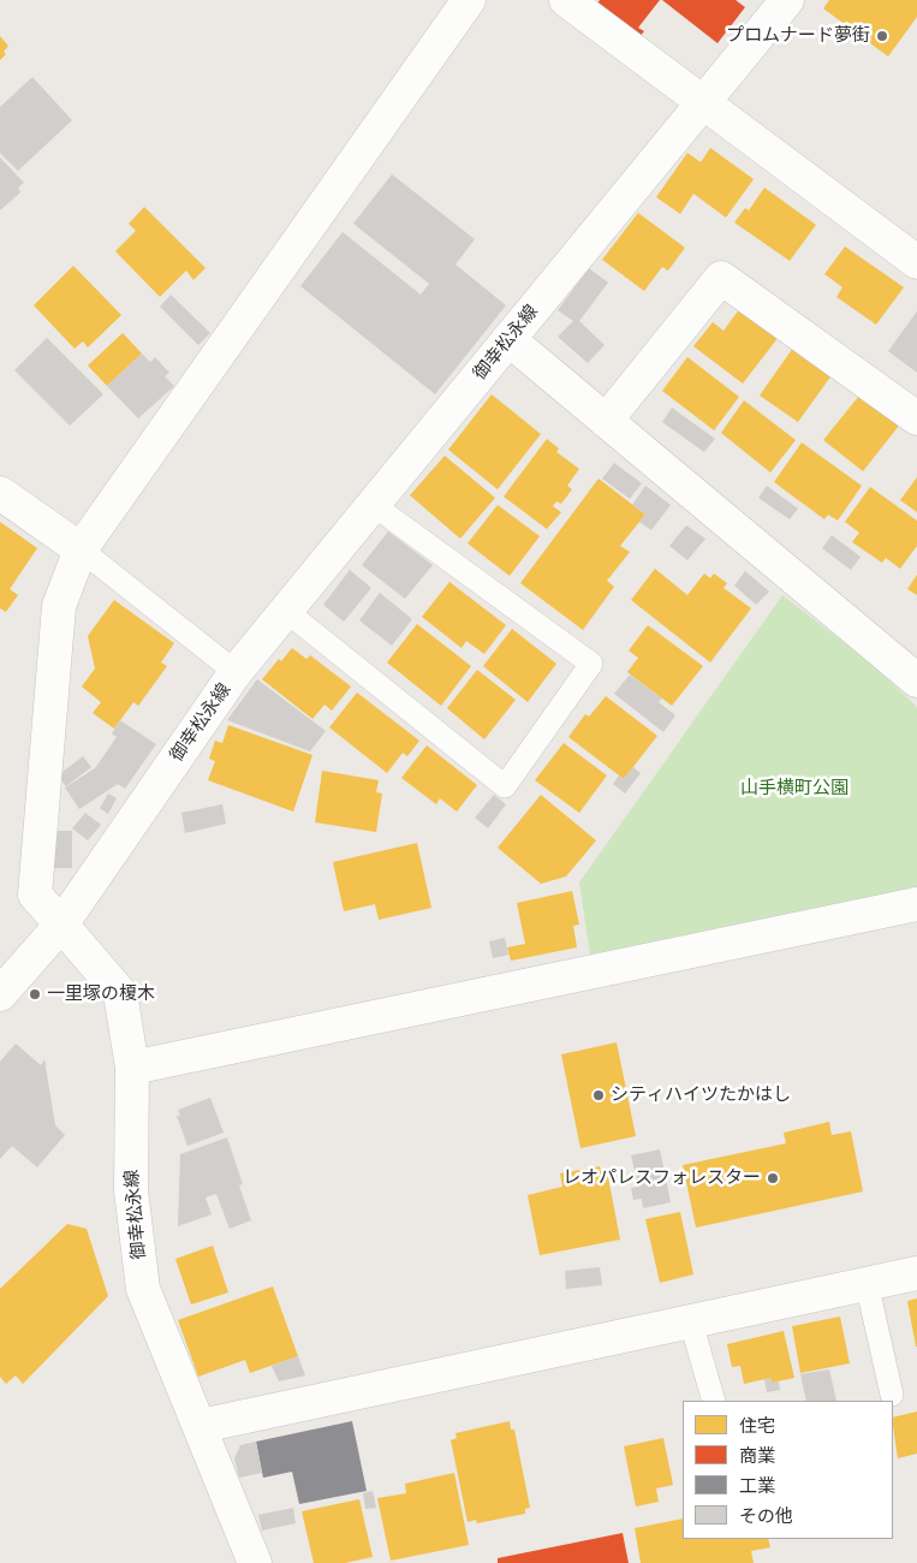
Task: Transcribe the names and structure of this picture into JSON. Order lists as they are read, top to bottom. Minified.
{"streets":{"street":["御幸松永線"]},"parks":["山手横町公園"],"places":["プロムナード夢街","一里塚の榎木","シティハイツたかはし","レオパレスフォレスター"],"legend":["住宅","商業","工業","その他"]}
